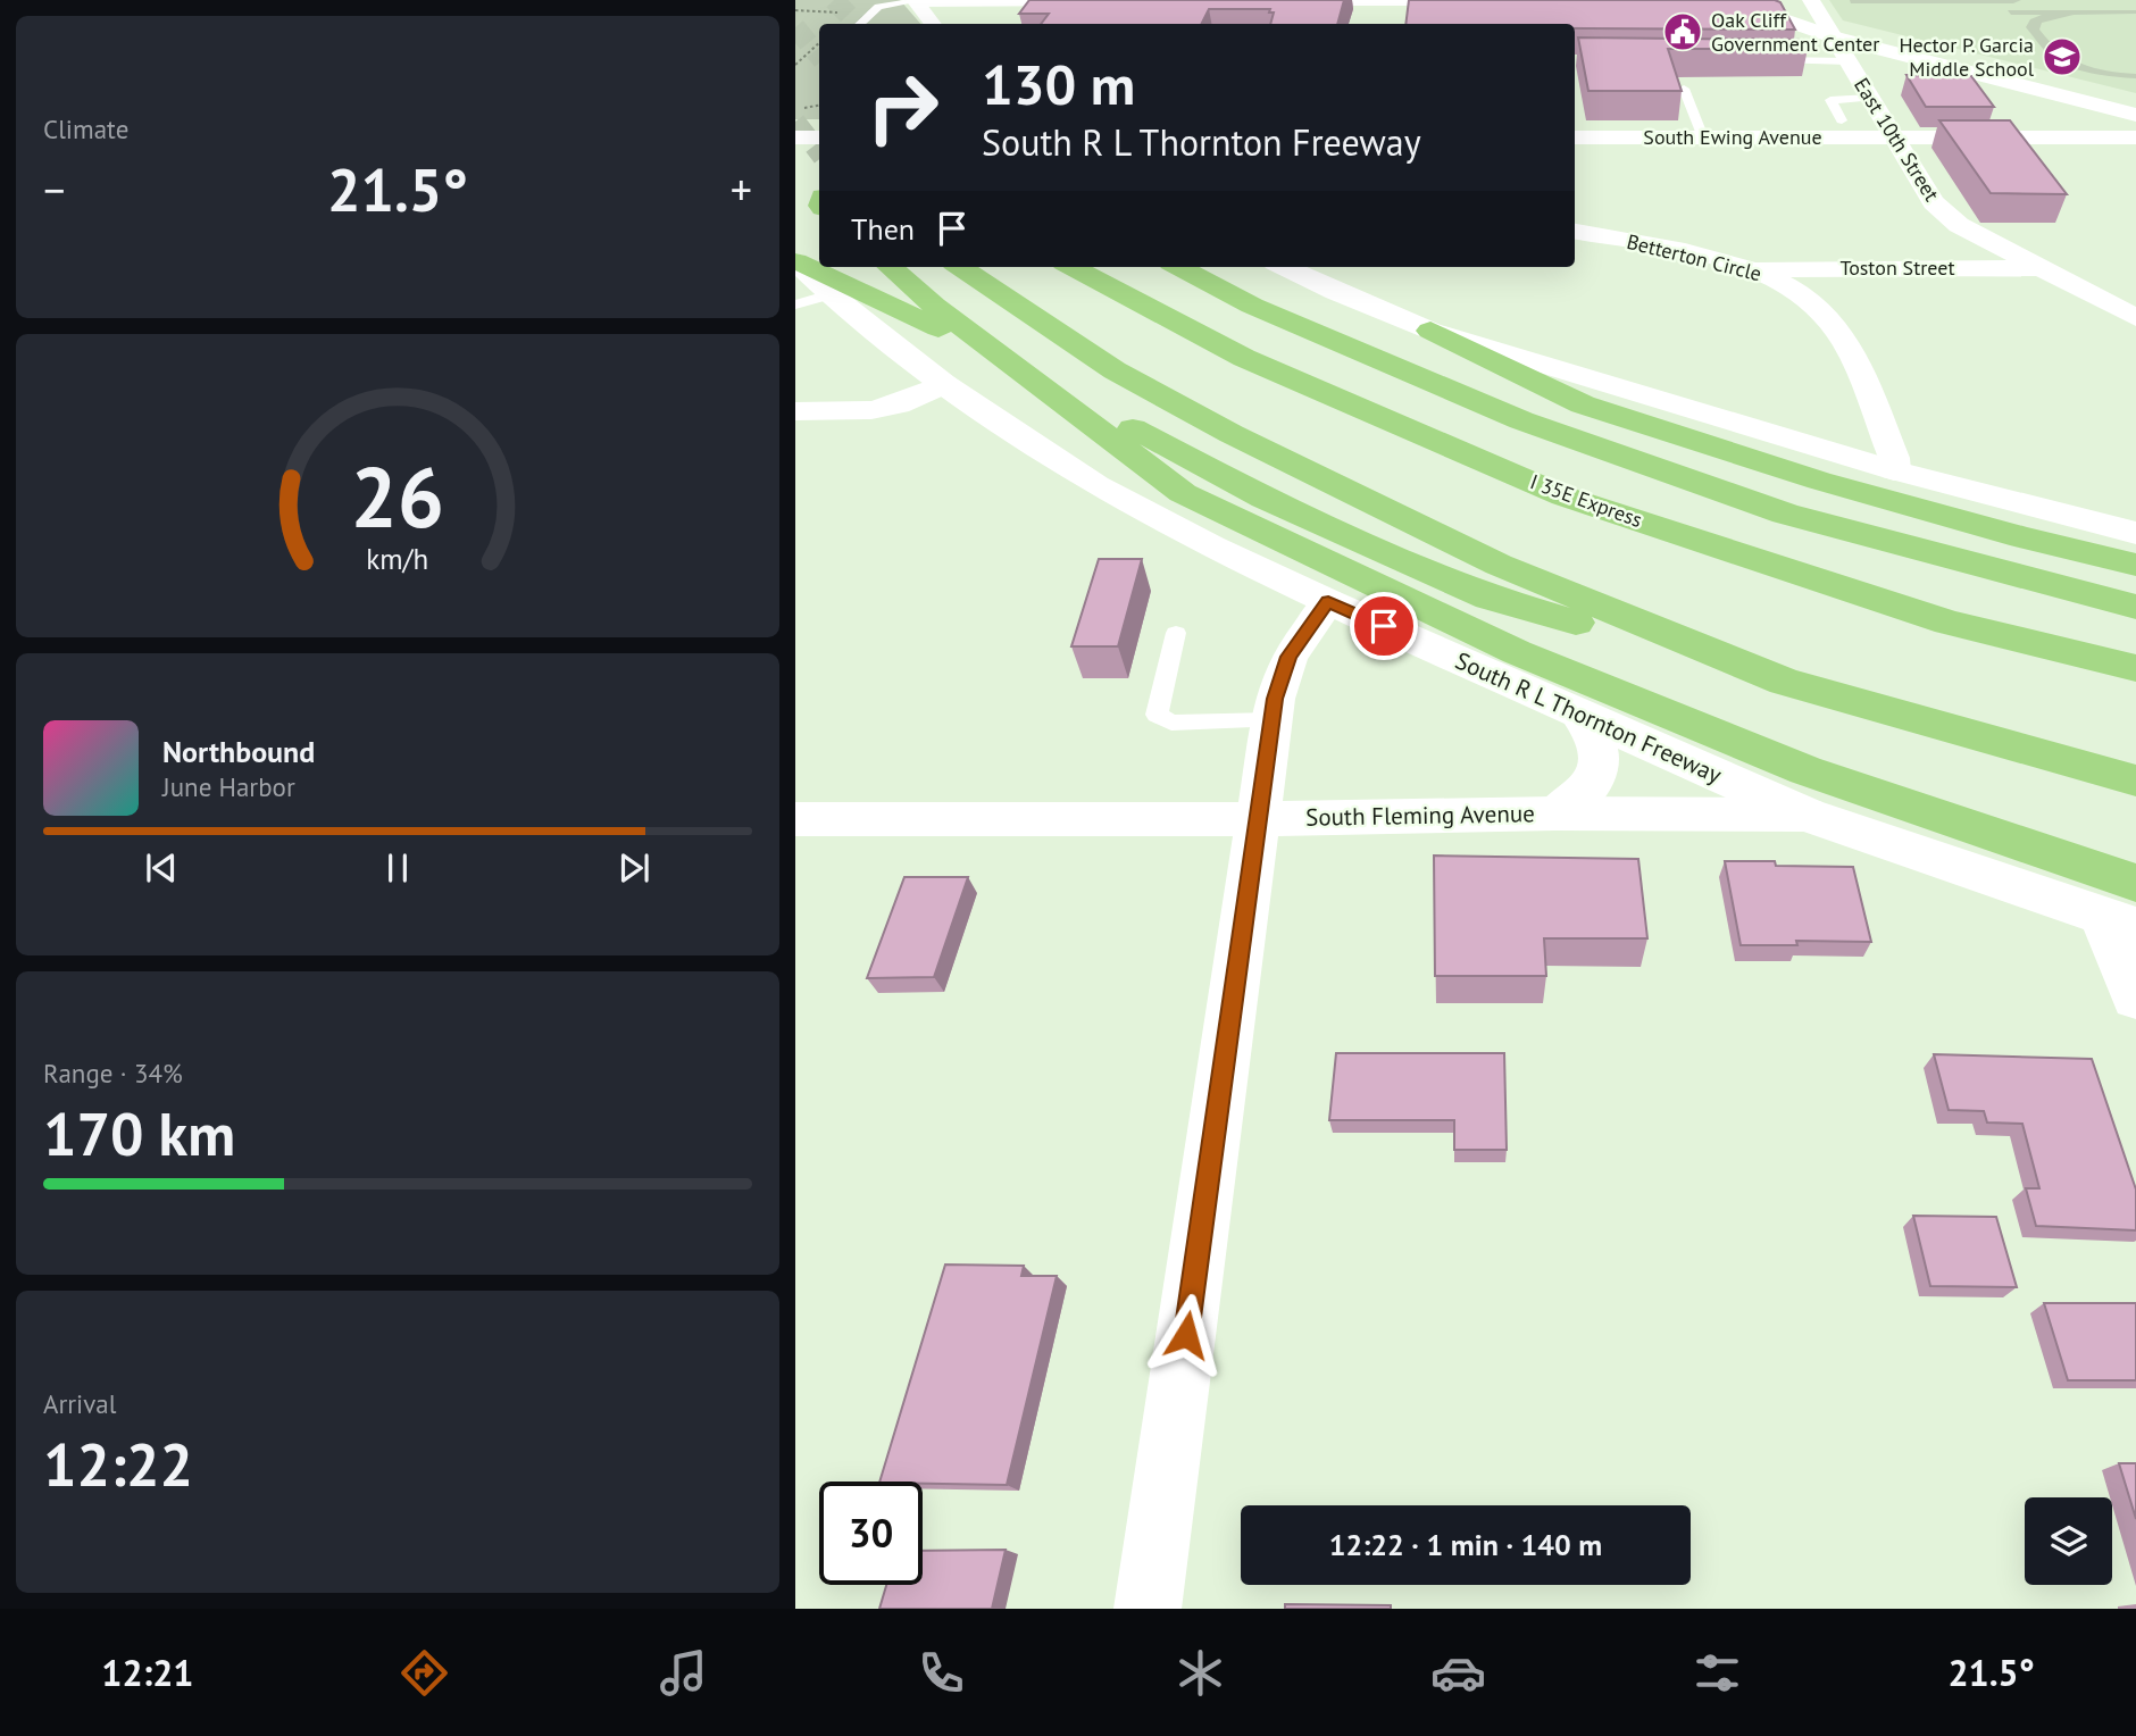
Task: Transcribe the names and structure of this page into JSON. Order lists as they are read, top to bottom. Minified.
{"streets":{"highway":["I 35E Express"],"street":["South Ewing Avenue","East 10th Street","Betterton Circle","Toston Street","South R L Thornton Freeway","South Fleming Avenue"]},"crossings":[["South Ewing Avenue","East 10th Street"],["East 10th Street","Toston Street"],["Betterton Circle","Toston Street"],["South R L Thornton Freeway","South Fleming Avenue"]],"places":{"public building":["Oak Cliff Government Center"],"school or university":["Hector P. Garcia Middle School"]},"page":{"tile":["Climate",["Range · 34%","170 km"],["Arrival","12:22"]],"turn":["130 m","South R L Thornton Freeway"],"heat":["−","21.5°","+"],"then":"Then","song":["Northbound","June Harbor"],"limit":"30","trip":"12:22 · 1 min · 140 m","tabs":["12:21","21.5°"],"gauge":["26","km/h"]}}
